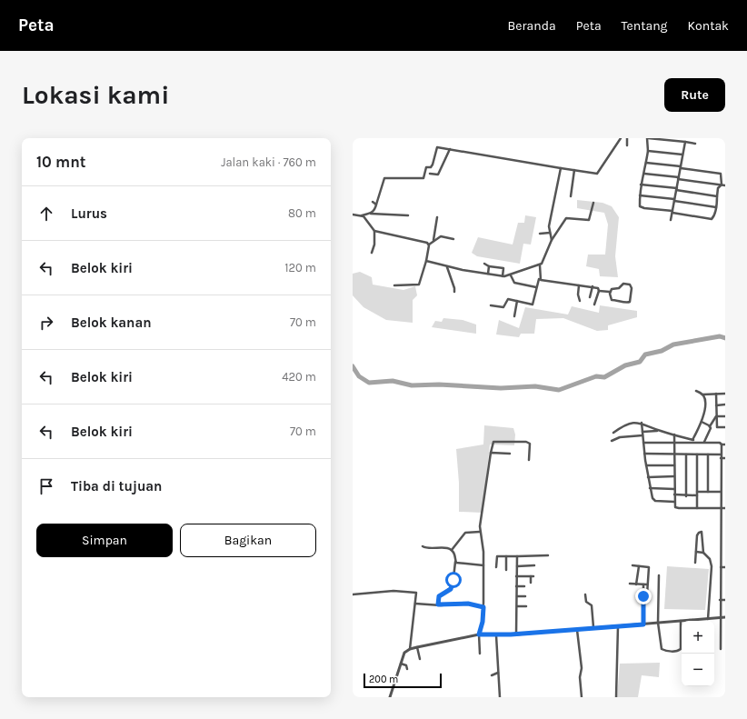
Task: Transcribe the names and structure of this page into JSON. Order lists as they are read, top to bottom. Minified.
{"scale_bar":"200 m","page":{"header":"Peta","nav":["Beranda","Peta","Tentang","Kontak"],"buttons":["Rute",["Simpan","Bagikan"]],"title":"Lokasi kami","heading":["10 mnt","Jalan kaki · 760 m"],"list":[["Lurus","80 m"],["Belok kiri","120 m"],["Belok kanan","70 m"],["Belok kiri","420 m"],["Belok kiri","70 m"],"Tiba di tujuan"],"map_buttons":["+","−"],"scale":"200 m"}}
